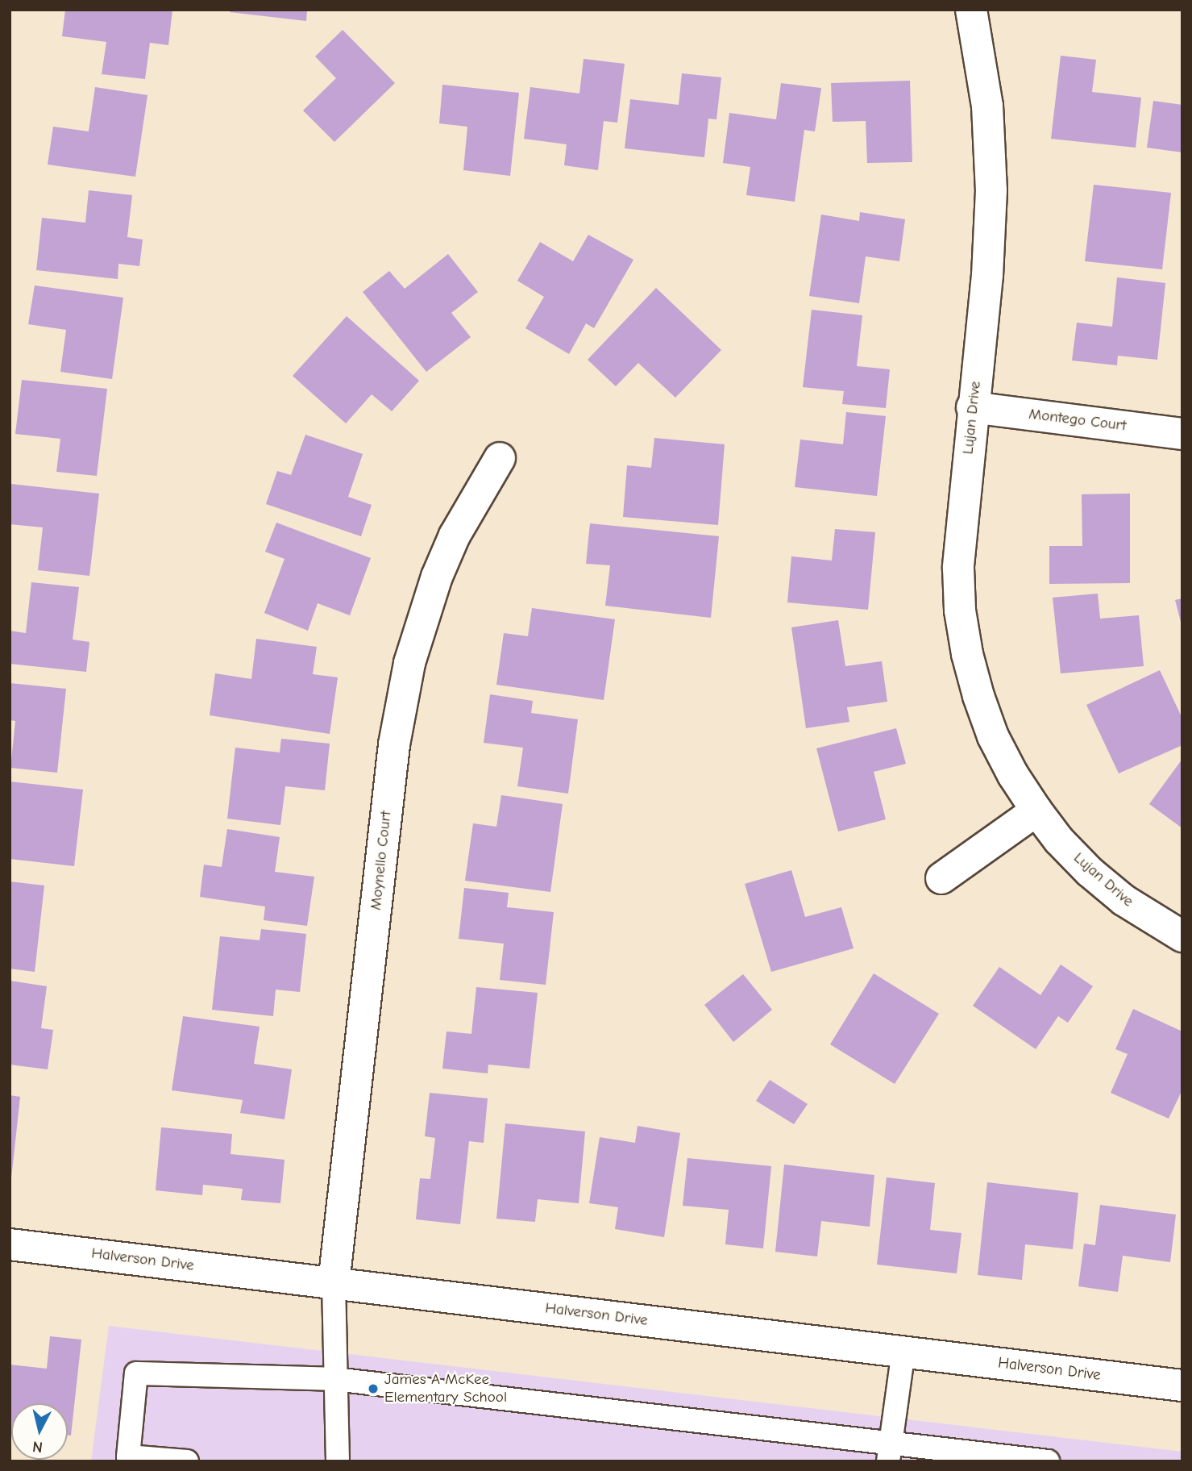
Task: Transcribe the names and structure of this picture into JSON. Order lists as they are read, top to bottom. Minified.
{"streets":{"street":["Lujan Drive","Montego Court","Moynello Court","Halverson Drive"]},"crossings":[["Lujan Drive","Montego Court"],["Moynello Court","Halverson Drive"]],"places":["James A McKee Elementary School"],"north":"bottom"}
